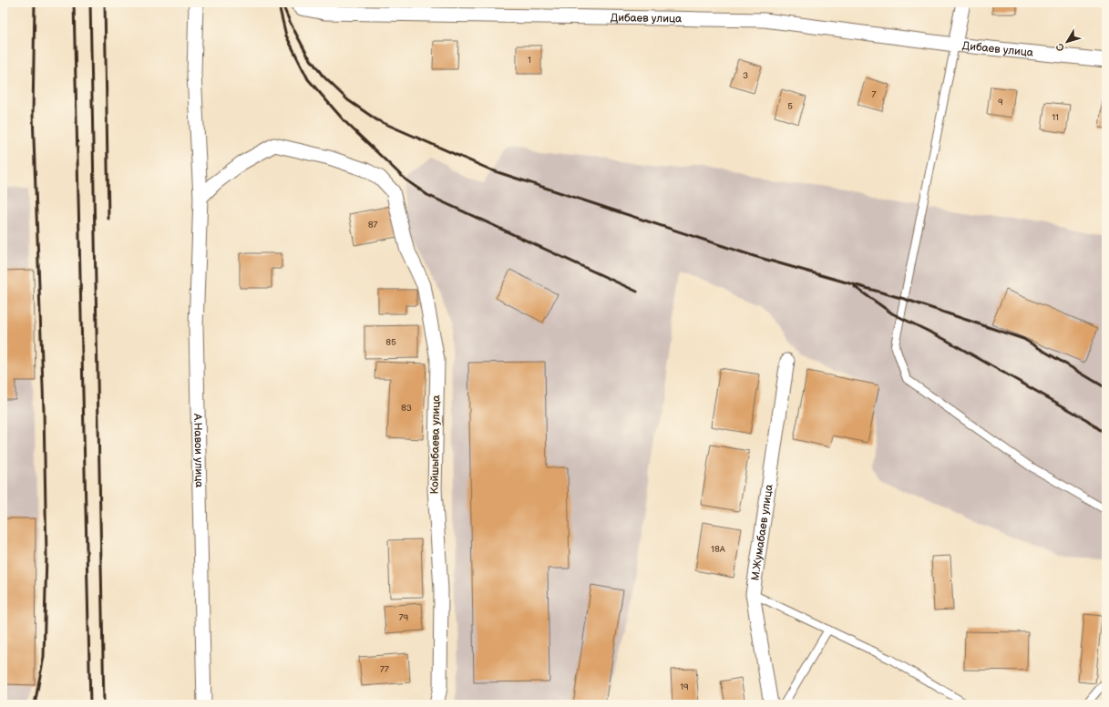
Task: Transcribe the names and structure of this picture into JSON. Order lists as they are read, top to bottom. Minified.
{"streets":{"street":["Дибаев улица","Койшыбаева улица","А.Навои улица","М.Жумабаев улица"]},"crossings":[["Койшыбаева улица","А.Навои улица"]],"house_numbers":["1","3","7","9","5","11","87","85","83","18А","79","77","19"],"north":"bottom left"}
